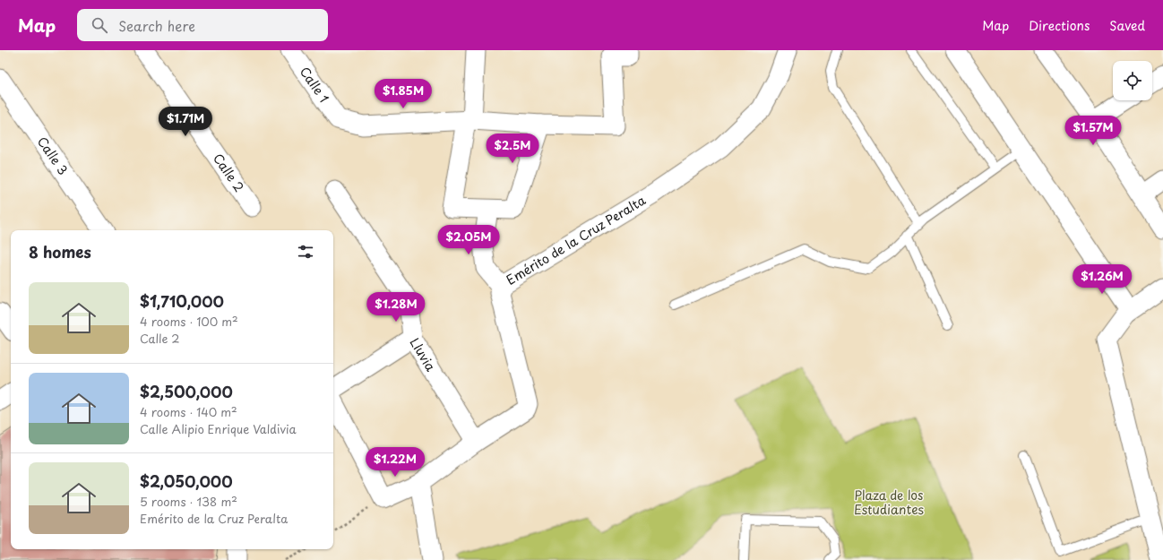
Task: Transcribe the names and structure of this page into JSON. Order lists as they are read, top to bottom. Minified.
{"streets":{"street":["Calle 1","Calle 3","Calle 2","Emérito de la Cruz Peralta","Lluvia"]},"crossings":[["Emérito de la Cruz Peralta","Lluvia"]],"parks":["Plaza de los Estudiantes"],"page":{"header":"Map","search":"Search here","nav":["Map","Directions","Saved"],"price":["$1.85M","$1.71M","$1.57M","$2.5M","$2.05M","$1.26M","$1.28M","$1.22M"],"heading":"8 homes","list":[{"name":"$1,710,000","note":"4 rooms · 100 m² · Calle 2"},{"name":"$2,500,000","note":"4 rooms · 140 m² · Calle Alipio Enrique Valdivia"},{"name":"$2,050,000","note":"5 rooms · 138 m² · Emérito de la Cruz Peralta"}]}}
